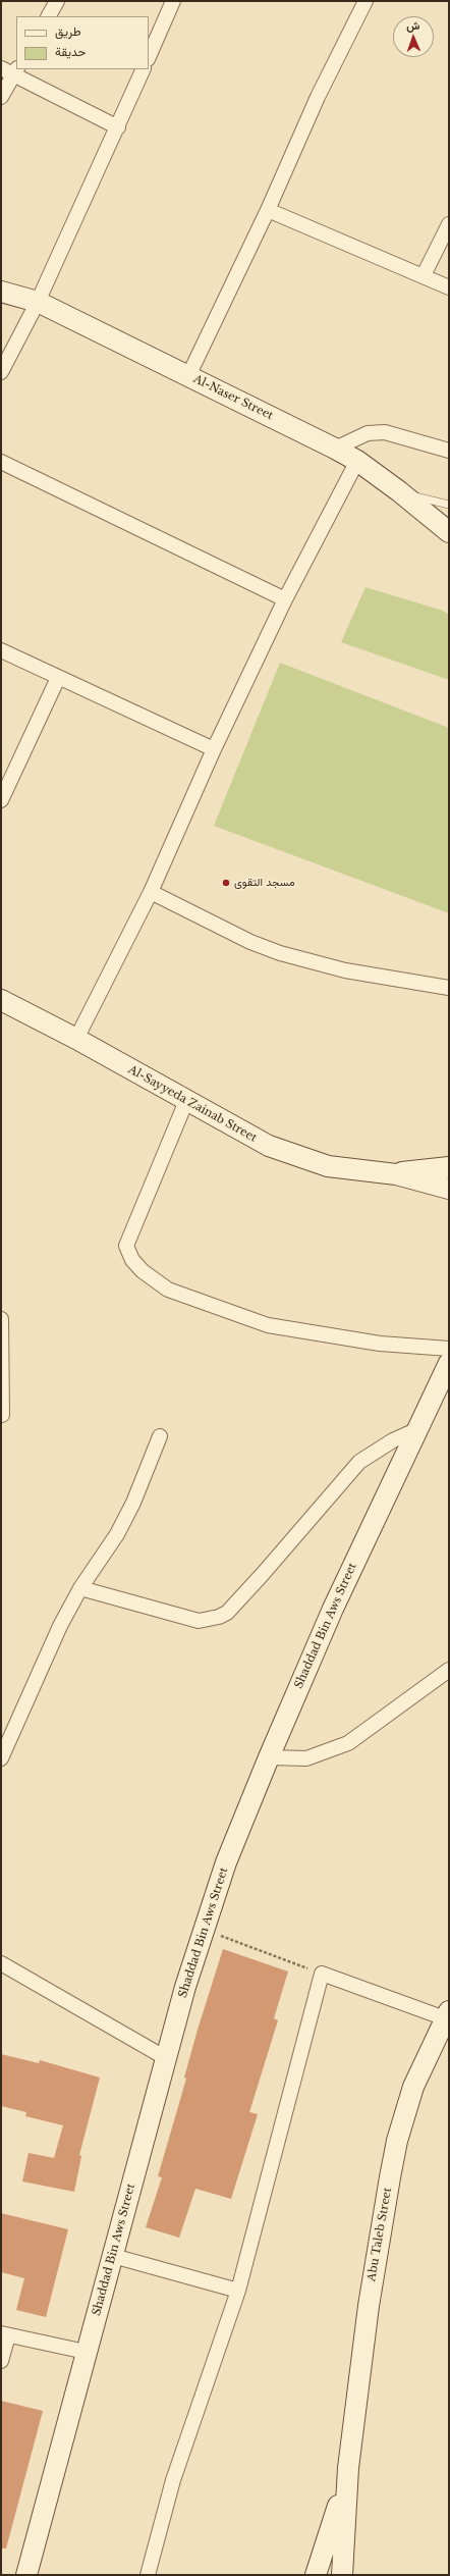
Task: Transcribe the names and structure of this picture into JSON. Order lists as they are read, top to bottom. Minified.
{"streets":{"street":["Al-Naser Street","Al-Sayyeda Zainab Street","Shaddad Bin Aws Street","Abu Taleb Street"]},"places":["مسجد التقوى"],"legend":["طريق","حديقة"],"north":"top"}
